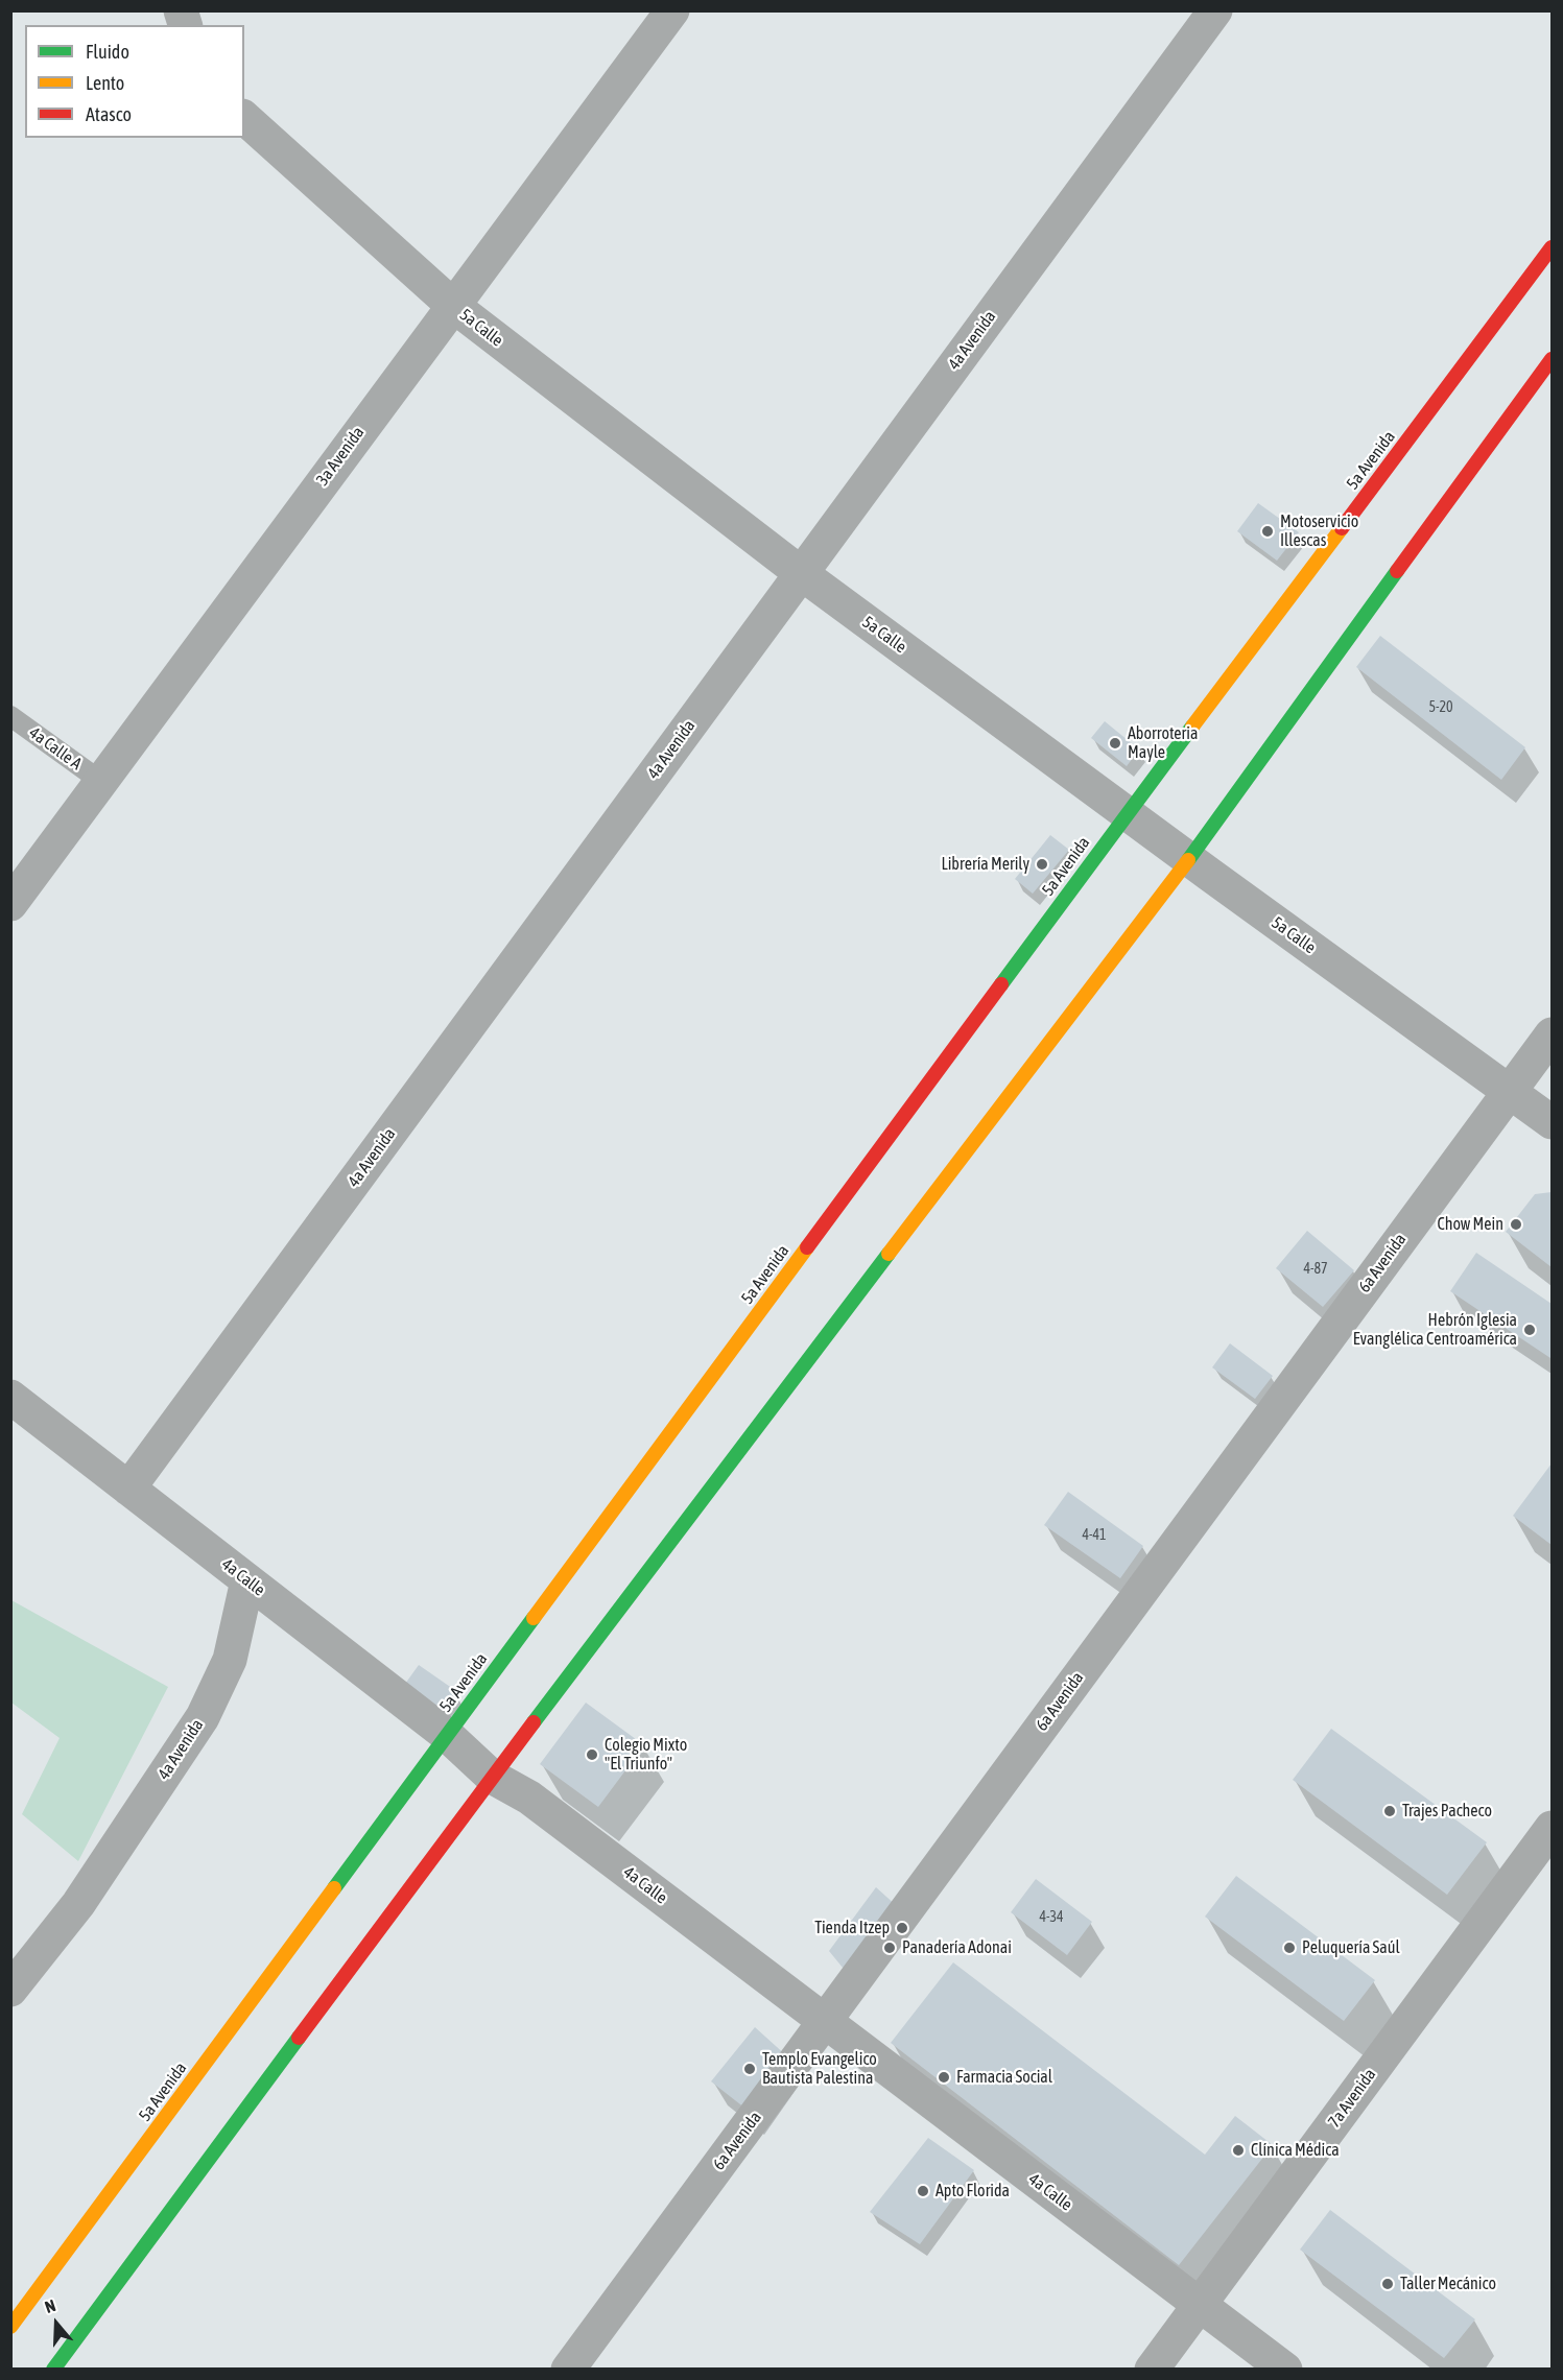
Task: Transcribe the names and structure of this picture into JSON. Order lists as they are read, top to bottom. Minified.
{"streets":{"main road":["5a Avenida"],"street":["5a Calle","4a Avenida","3a Avenida","6a Avenida","4a Calle","7a Avenida"],"lane":["4a Calle A"]},"crossings":[["5a Calle","4a Avenida"],["5a Calle","3a Avenida"],["5a Calle","5a Avenida"],["5a Calle","6a Avenida"],["4a Avenida","4a Calle"],["3a Avenida","4a Calle A"],["5a Avenida","4a Calle"],["6a Avenida","4a Calle"],["4a Calle","7a Avenida"]],"places":["Motoservicio Illescas","Aborroteria Mayle","Librería Merily","Chow Mein","Hebrón Iglesia Evanglélica Centroamérica","Colegio Mixto \"El Triunfo\"","Trajes Pacheco","Tienda Itzep","Panadería Adonai","Peluquería Saúl","Templo Evangelico Bautista Palestina","Farmacia Social","Clínica Médica","Apto Florida","Taller Mecánico"],"house_numbers":["5-20","4-87","4-41","4-34"],"legend":["Fluido","Lento","Atasco"],"north":"top"}
